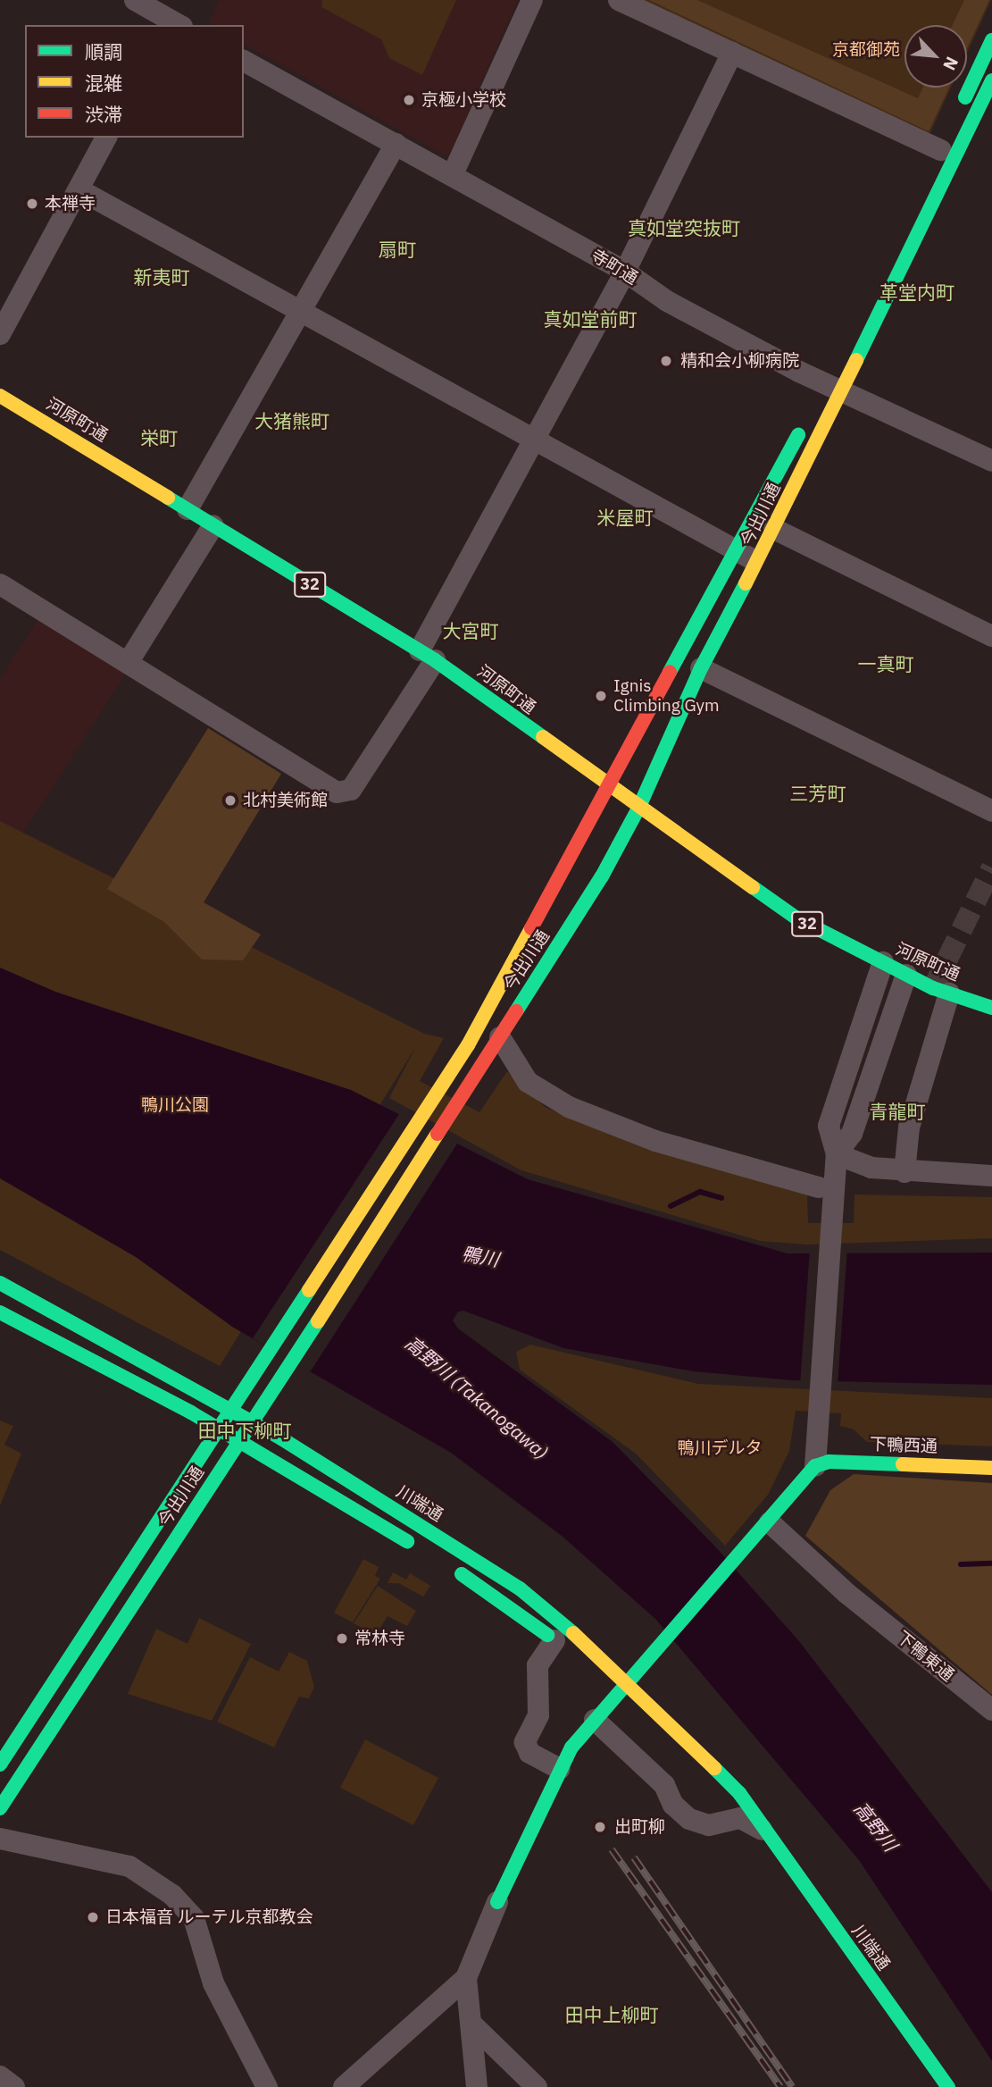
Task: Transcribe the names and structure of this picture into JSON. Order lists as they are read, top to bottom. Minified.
{"streets":{"main road":["河原町通","今出川通","32","下鴨西通","川端通"],"street":["寺町通","下鴨東通"]},"crossings":[["寺町通","今出川通"],["河原町通","今出川通"],["今出川通","川端通"]],"districts":["真如堂突抜町","扇町","新夷町","革堂内町","真如堂前町","大猪熊町","栄町","米屋町","大宮町","一真町","三芳町","青龍町","田中下柳町","田中上柳町"],"water":["鴨川","高野川 (Takanogawa)","高野川"],"parks":["京都御苑","鴨川公園","鴨川デルタ"],"places":["京極小学校","本禅寺","精和会小柳病院","Ignis Climbing Gym","北村美術館","常林寺","出町柳","日本福音 ルーテル京都教会"],"legend":["順調","混雑","渋滞"],"north":"bottom right"}
